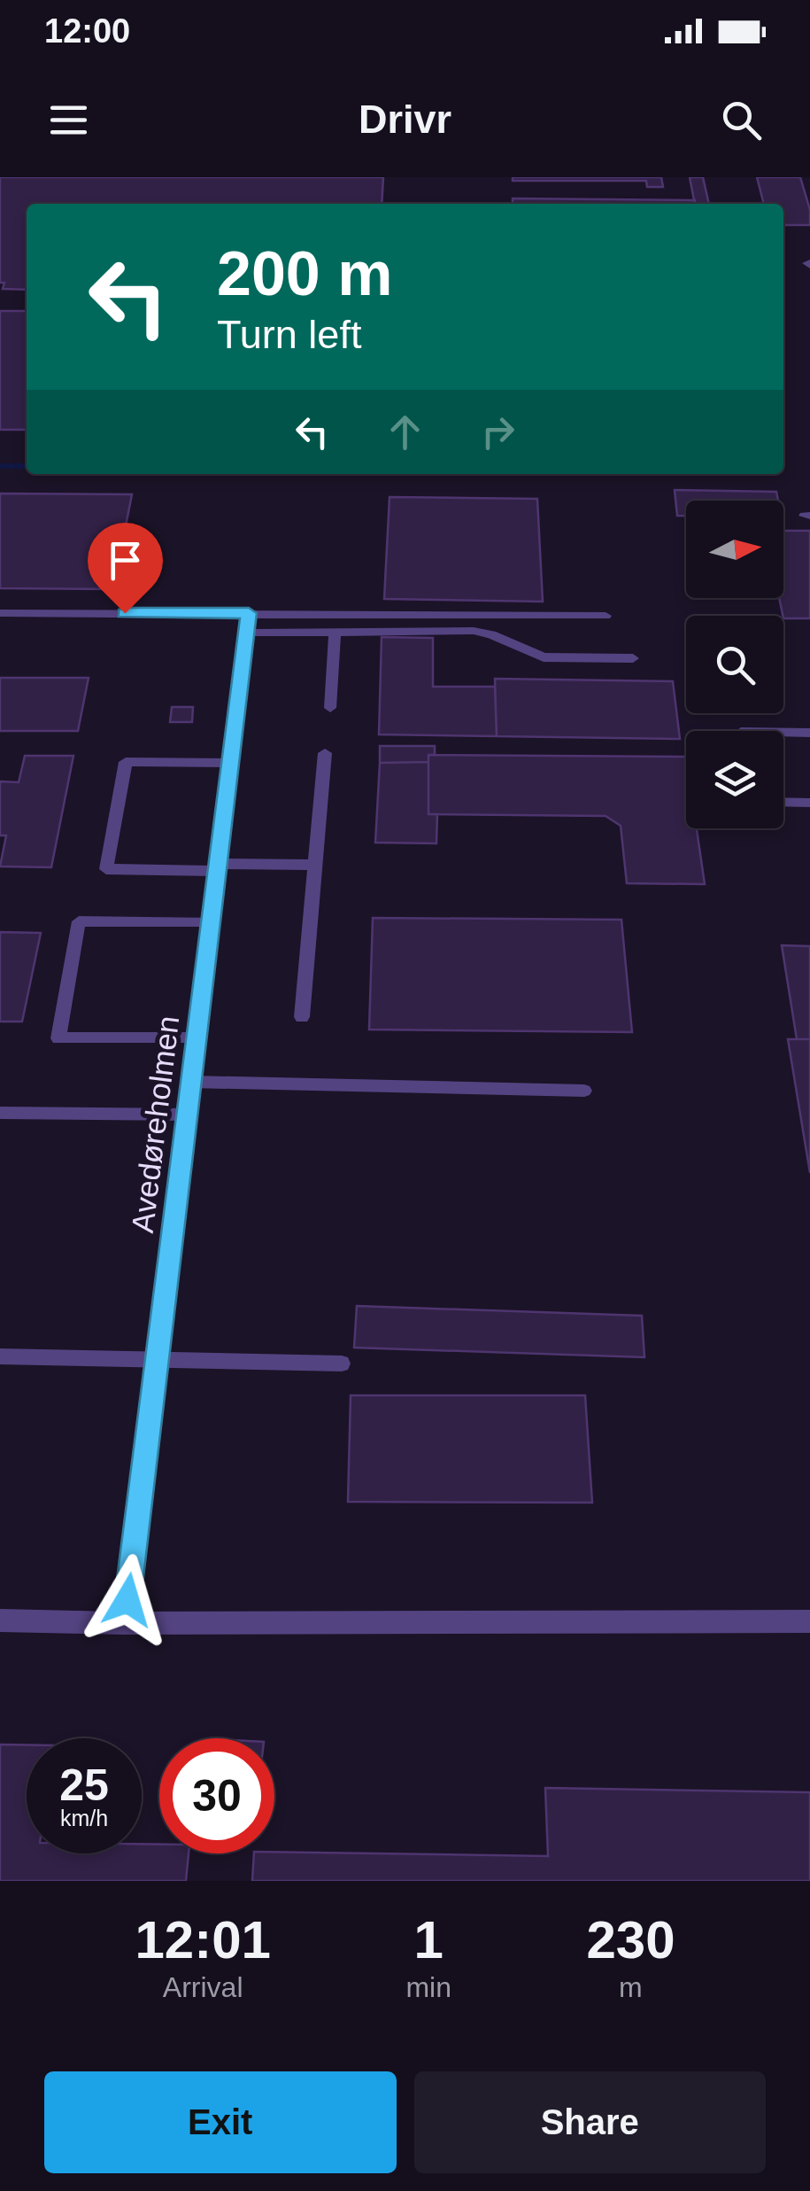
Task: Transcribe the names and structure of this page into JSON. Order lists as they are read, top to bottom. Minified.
{"streets":{"street":["Avedøreholmen"]},"north":"right","page":{"status":"12:00","header":"Drivr","turn":["200 m","Turn left"],"speed":"25 km/h","limit":"30","eta":["12:01","Arrival","1","min","230","m"],"buttons":["Exit","Share"]}}
